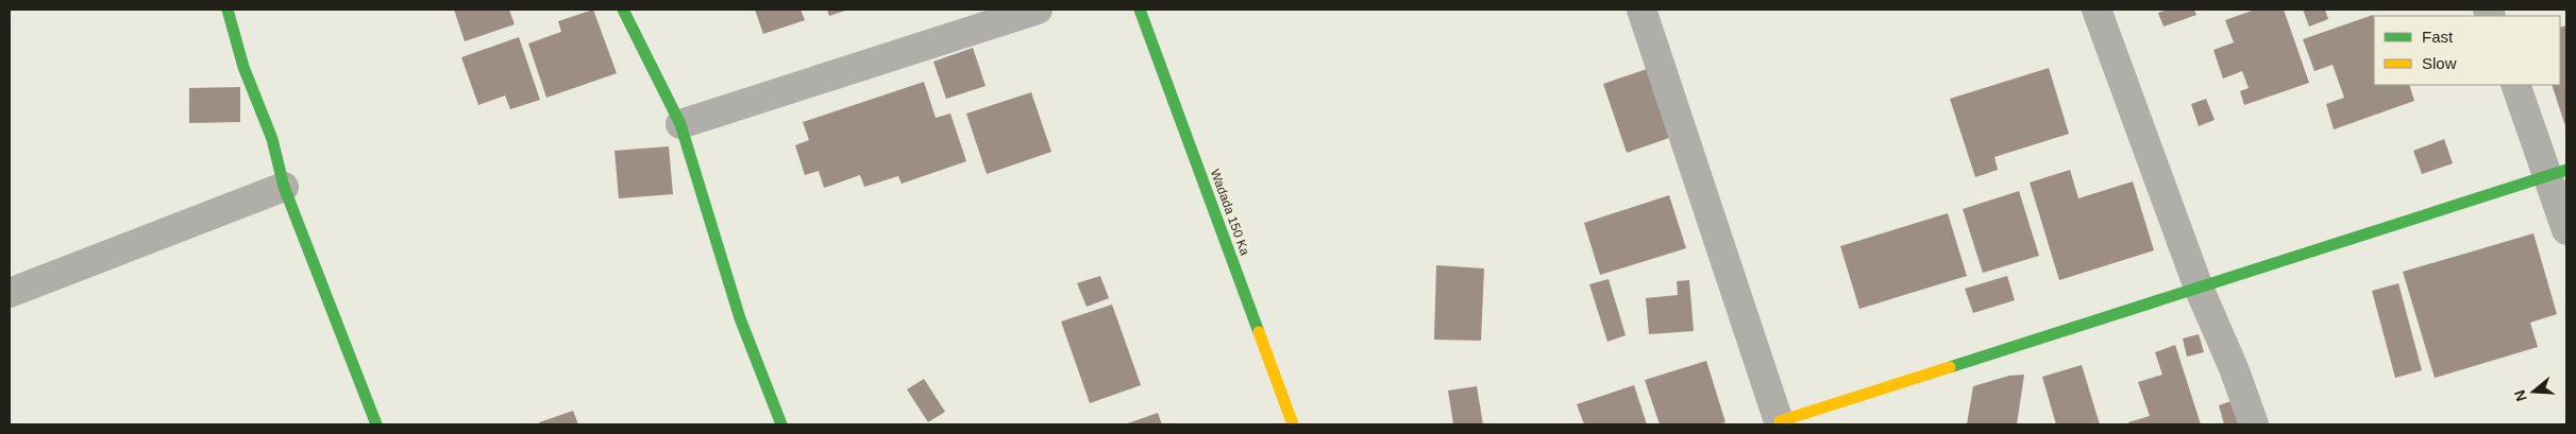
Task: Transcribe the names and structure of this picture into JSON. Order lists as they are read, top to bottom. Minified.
{"streets":{"street":["Wadada 150 Ka"]},"legend":["Fast","Slow"],"north":"left"}
